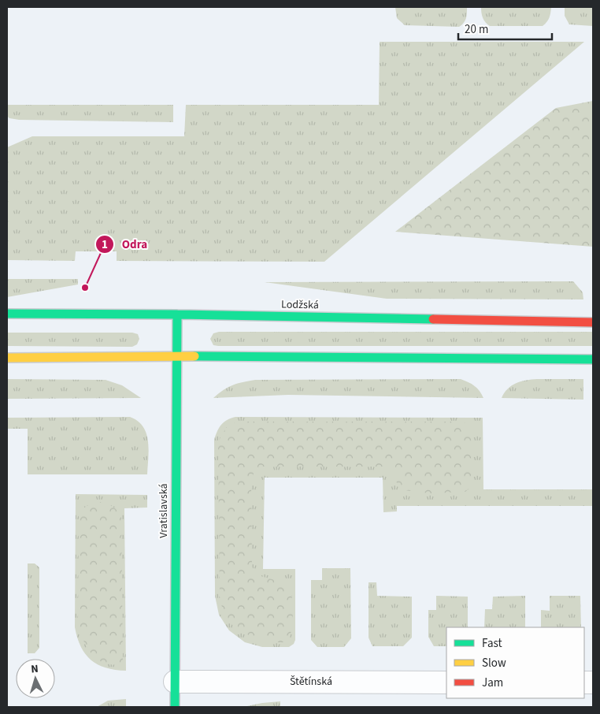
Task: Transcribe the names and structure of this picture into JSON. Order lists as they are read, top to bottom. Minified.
{"streets":{"street":["Lodžská","Vratislavská","Štětínská"]},"crossings":[["Lodžská","Vratislavská"],["Vratislavská","Štětínská"]],"places":["Odra"],"legend":["Fast","Slow","Jam"],"scale_bar":"20 m","north":"top"}
